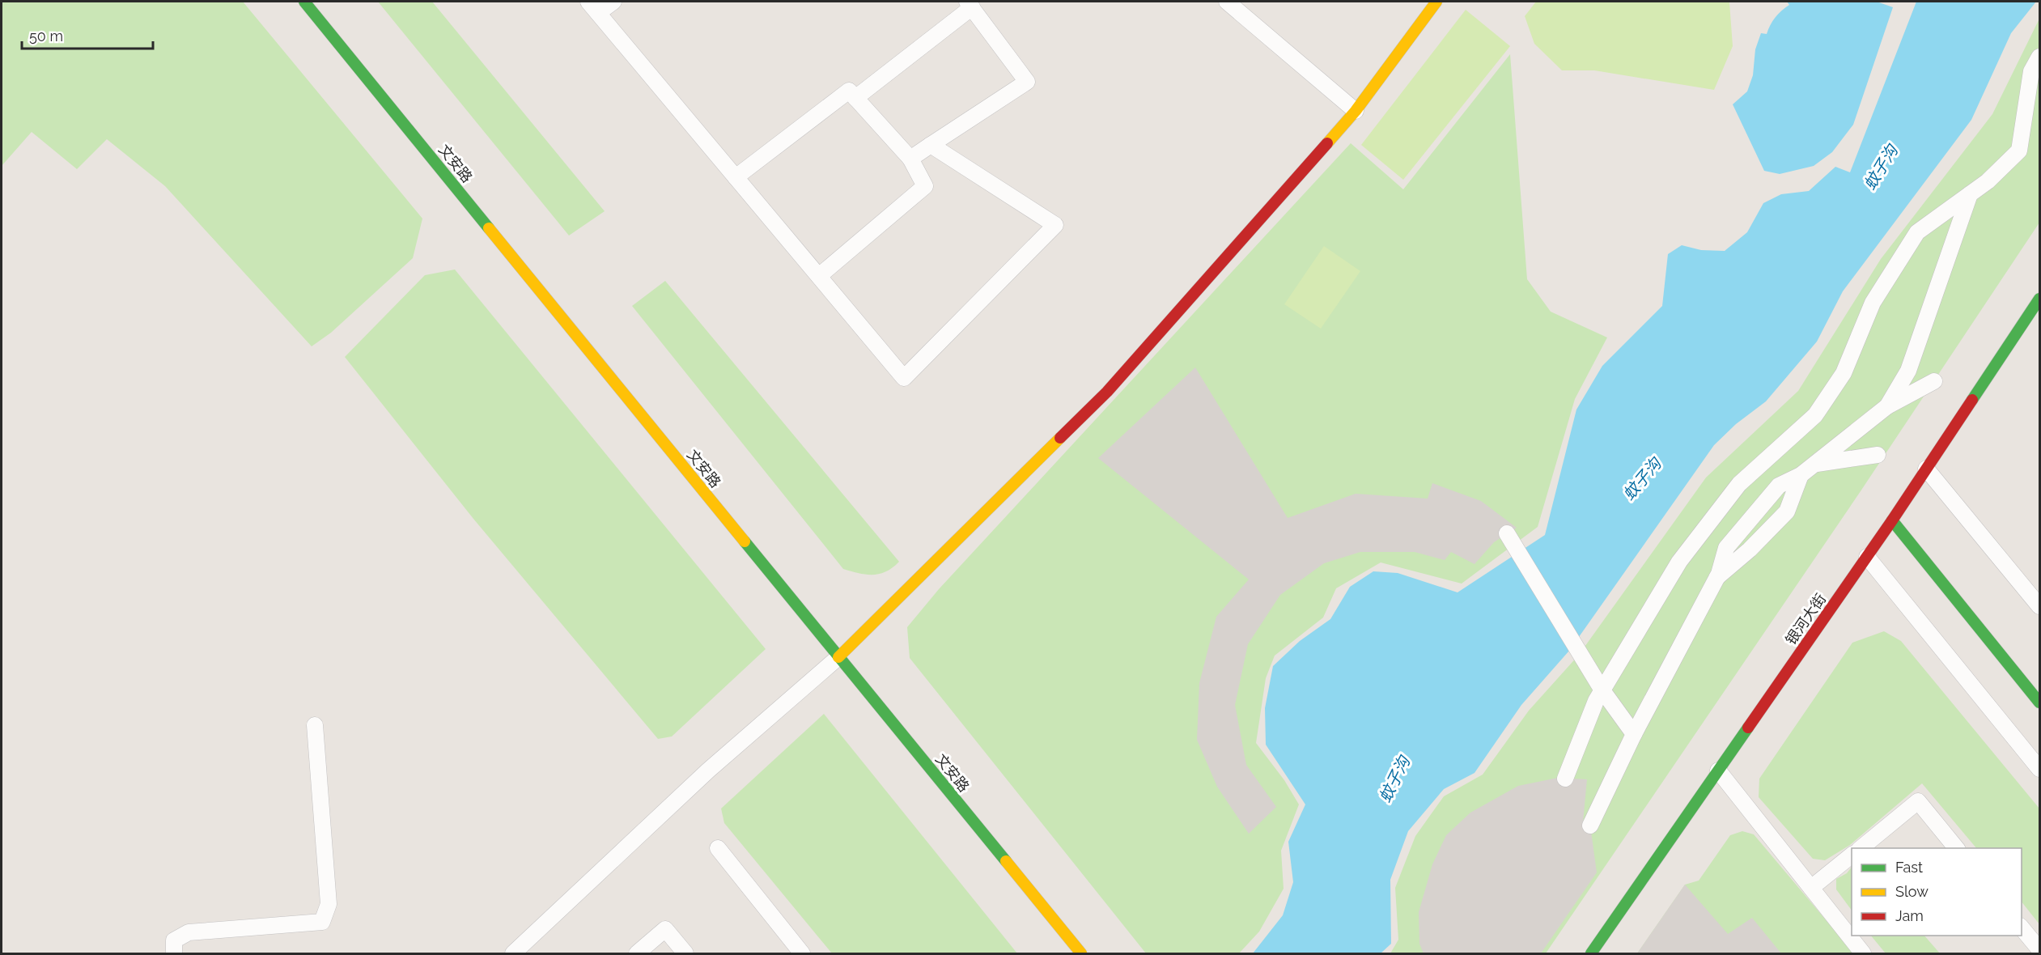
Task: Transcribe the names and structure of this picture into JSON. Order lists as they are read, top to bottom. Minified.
{"streets":{"main road":["文安路","银河大街"]},"water":["蚊子沟"],"legend":["Fast","Slow","Jam"],"scale_bar":"50 m"}
